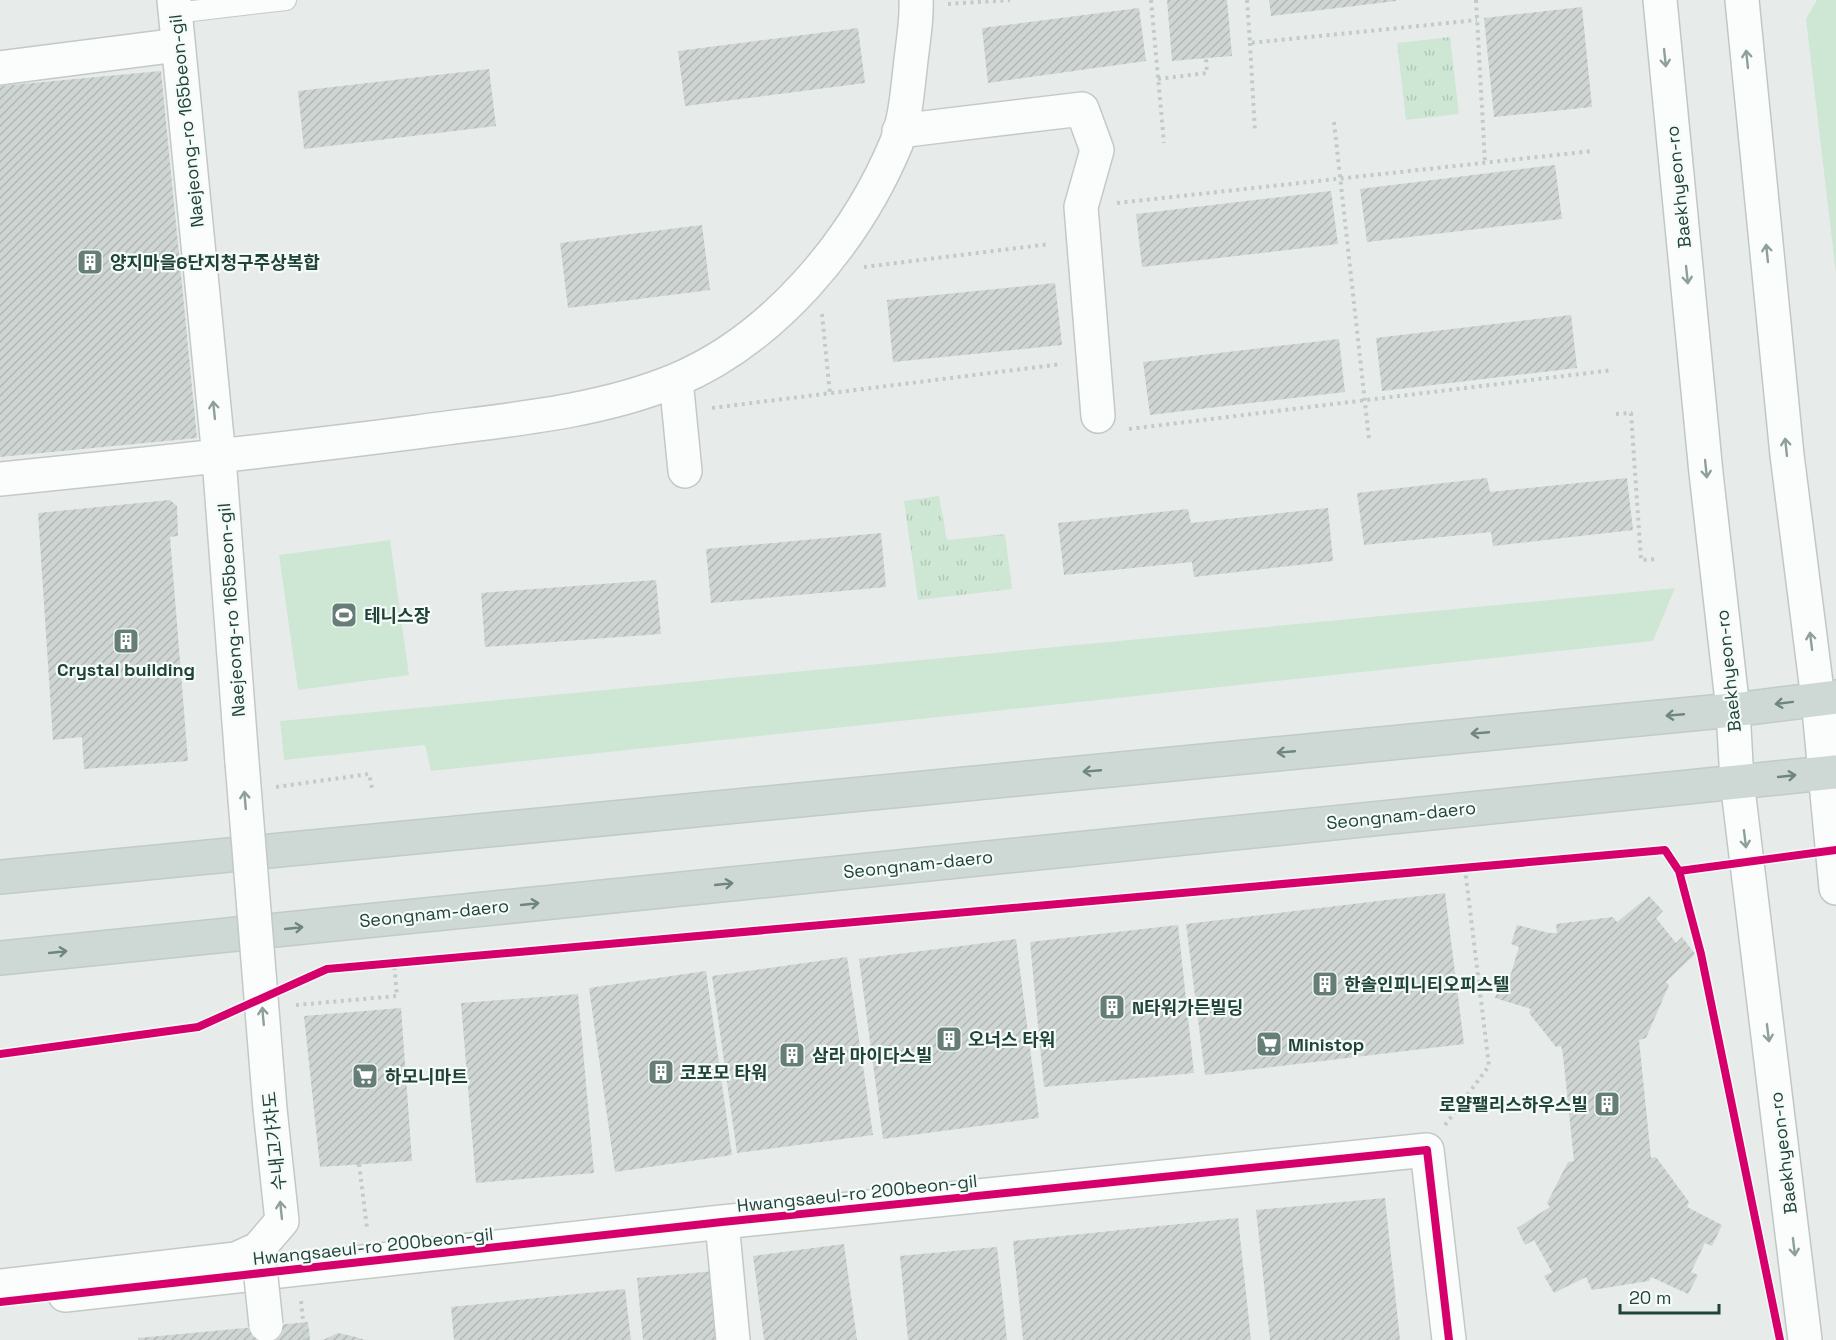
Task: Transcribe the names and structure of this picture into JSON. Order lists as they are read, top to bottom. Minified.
{"streets":{"main road":["Seongnam-daero"],"street":["Naejeong-ro 165beon-gil","Baekhyeon-ro","수내고가차도","Hwangsaeul-ro 200beon-gil"]},"crossings":[["Naejeong-ro 165beon-gil","수내고가차도"],["Baekhyeon-ro","Seongnam-daero"]],"one_way":["Naejeong-ro 165beon-gil","수내고가차도"],"places":{"building":["양지마을6단지청구주상복합","Crystal building","한솔인피니티오피스텔","N타워가든빌딩","오너스 타워","삼라 마이다스빌","코포모 타워","로얄팰리스하우스빌"],"sports":["테니스장"],"supermarket":["Ministop","하모니마트"]},"scale_bar":"20 m"}
